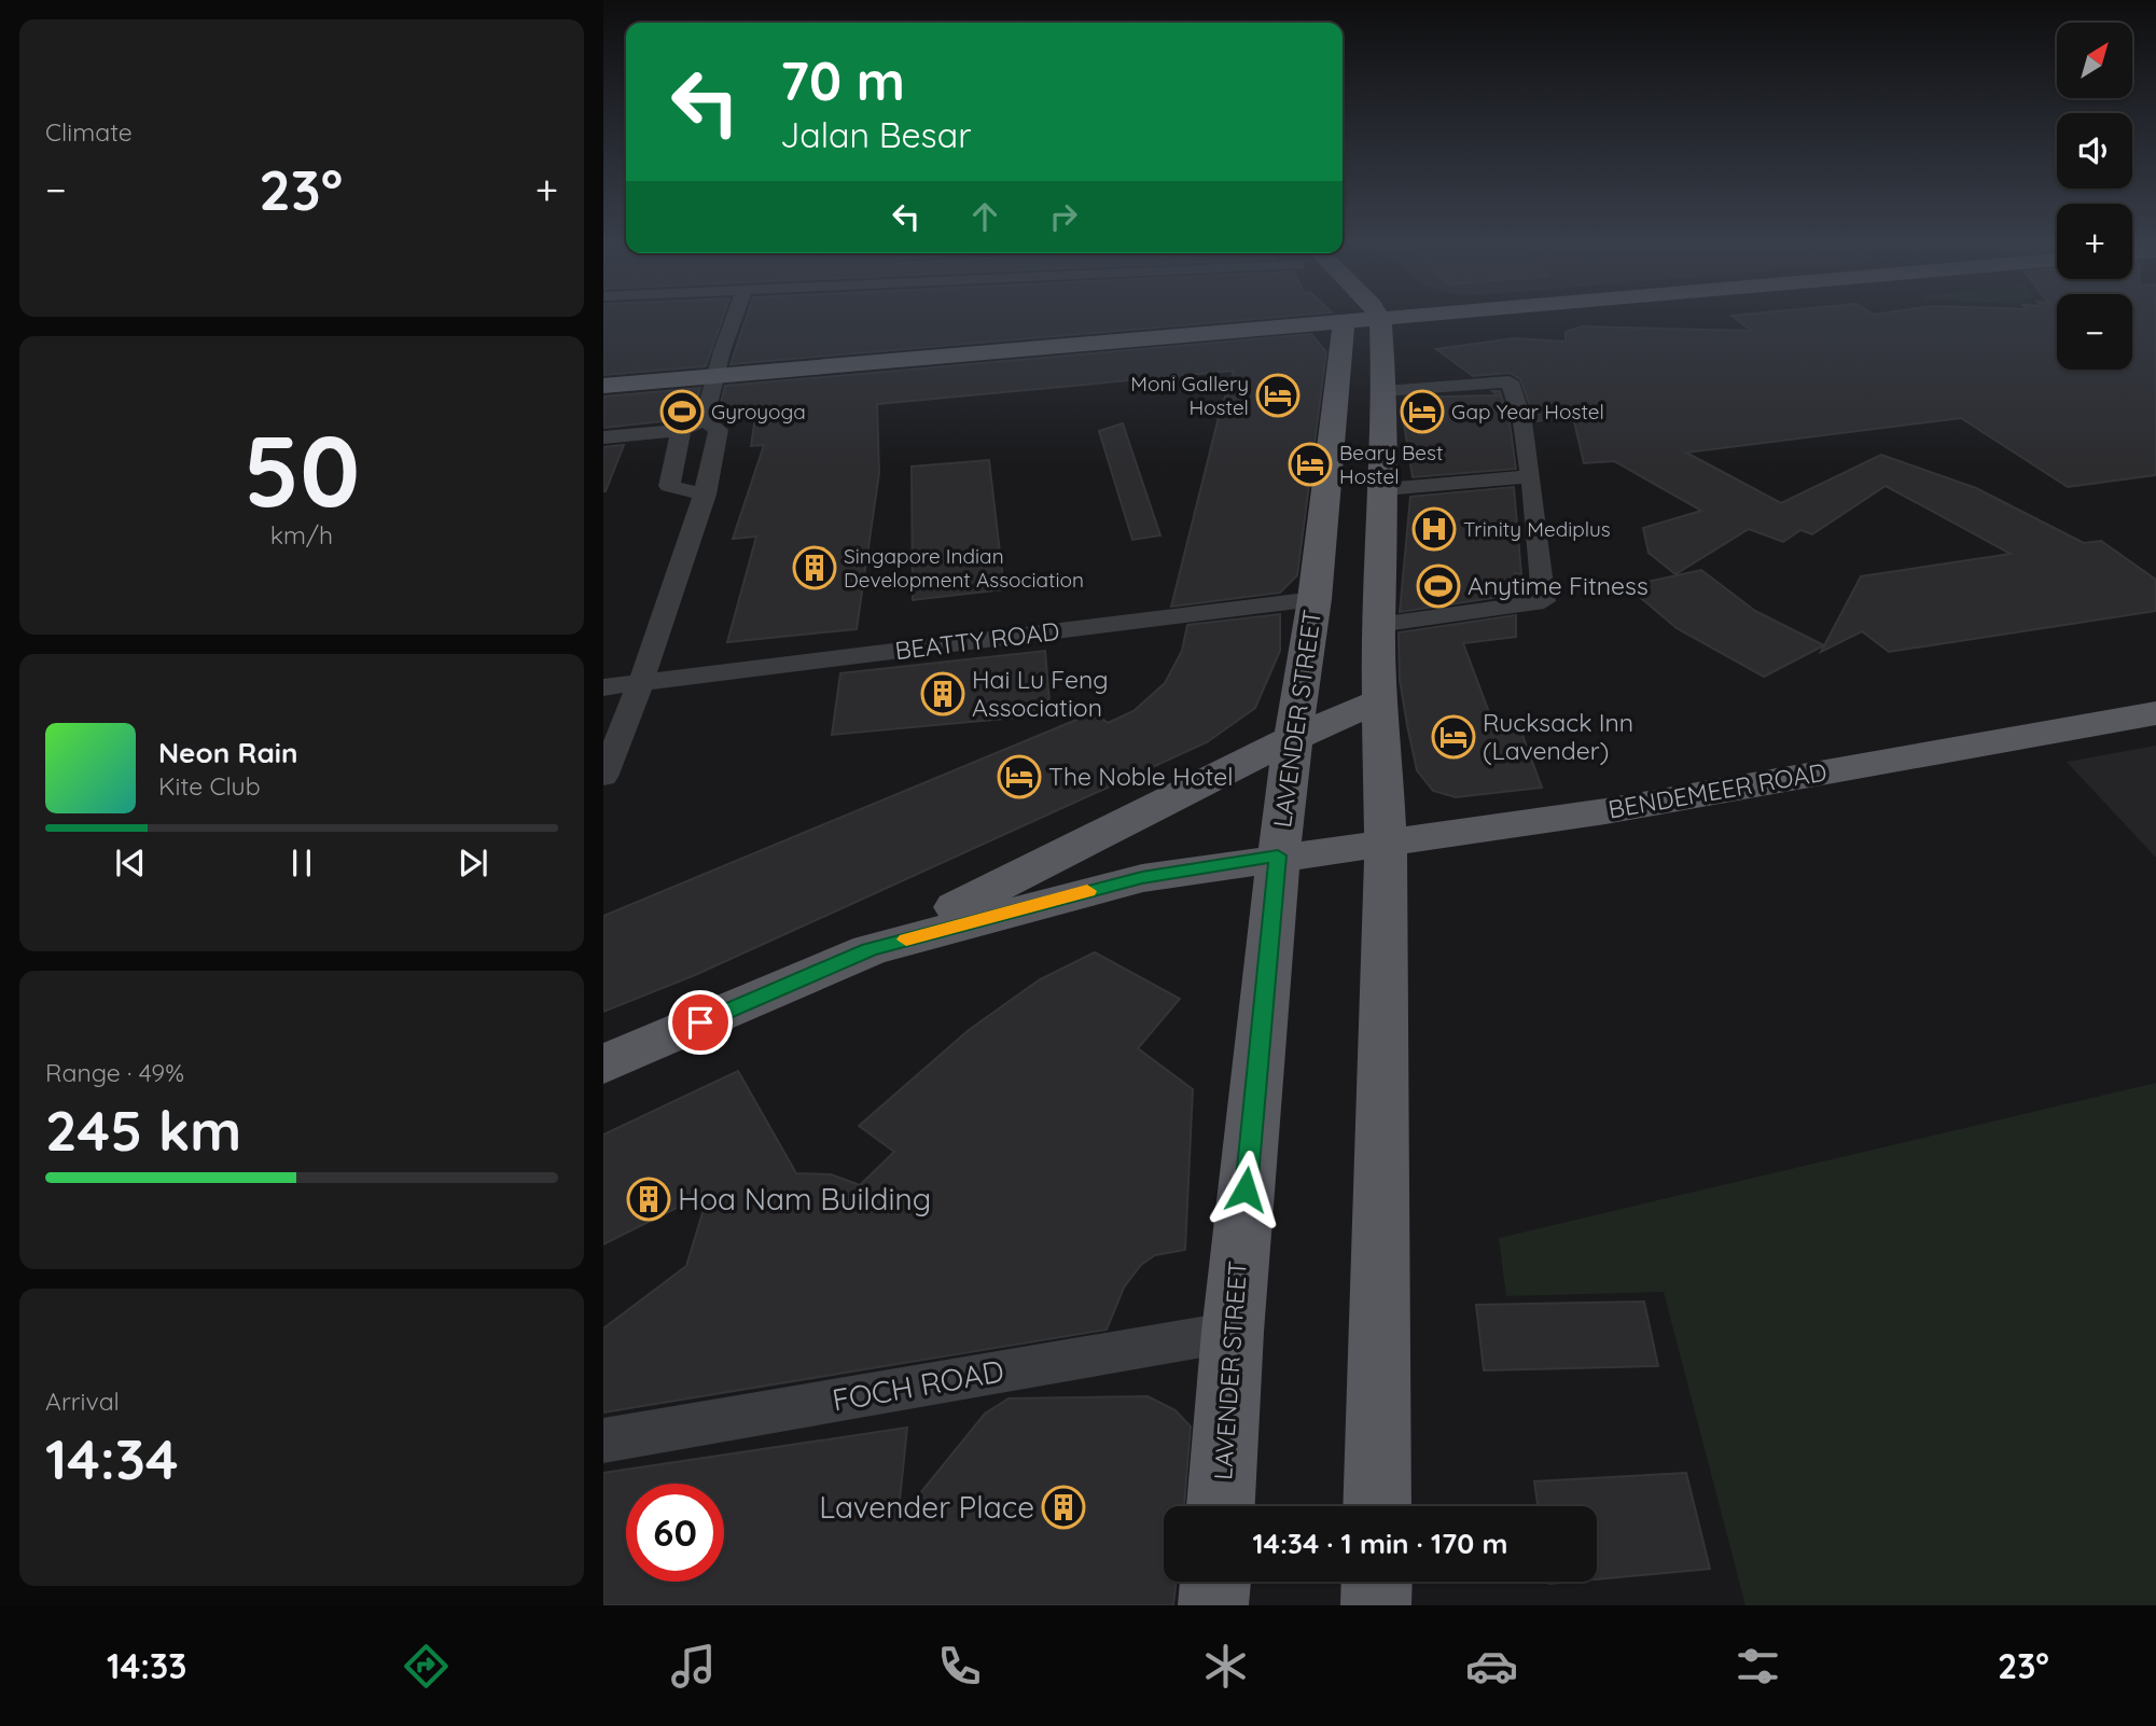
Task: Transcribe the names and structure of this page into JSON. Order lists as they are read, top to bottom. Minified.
{"streets":{"main road":["LAVENDER STREET","BENDEMEER ROAD"],"street":["BEATTY ROAD","FOCH ROAD"]},"crossings":[["BEATTY ROAD","LAVENDER STREET"],["LAVENDER STREET","BENDEMEER ROAD"],["LAVENDER STREET","FOCH ROAD"]],"places":{"hotel":["Moni Gallery Hostel","Gap Year Hostel","Beary Best Hostel","Rucksack Inn (Lavender)","The Noble Hotel"],"sports":["Gyroyoga","Anytime Fitness"],"hospital":["Trinity Mediplus"],"building":["Singapore Indian Development Association","Hai Lu Feng Association","Hoa Nam Building","Lavender Place"]},"north":"top right","page":{"tile":["Climate",["50","km/h"],["Range · 49%","245 km"],["Arrival","14:34"]],"map_buttons":["+","−"],"turn":["70 m","Jalan Besar"],"heat":["−","23°","+"],"song":["Neon Rain","Kite Club"],"limit":"60","trip":"14:34 · 1 min · 170 m","tabs":["14:33","23°"]}}
